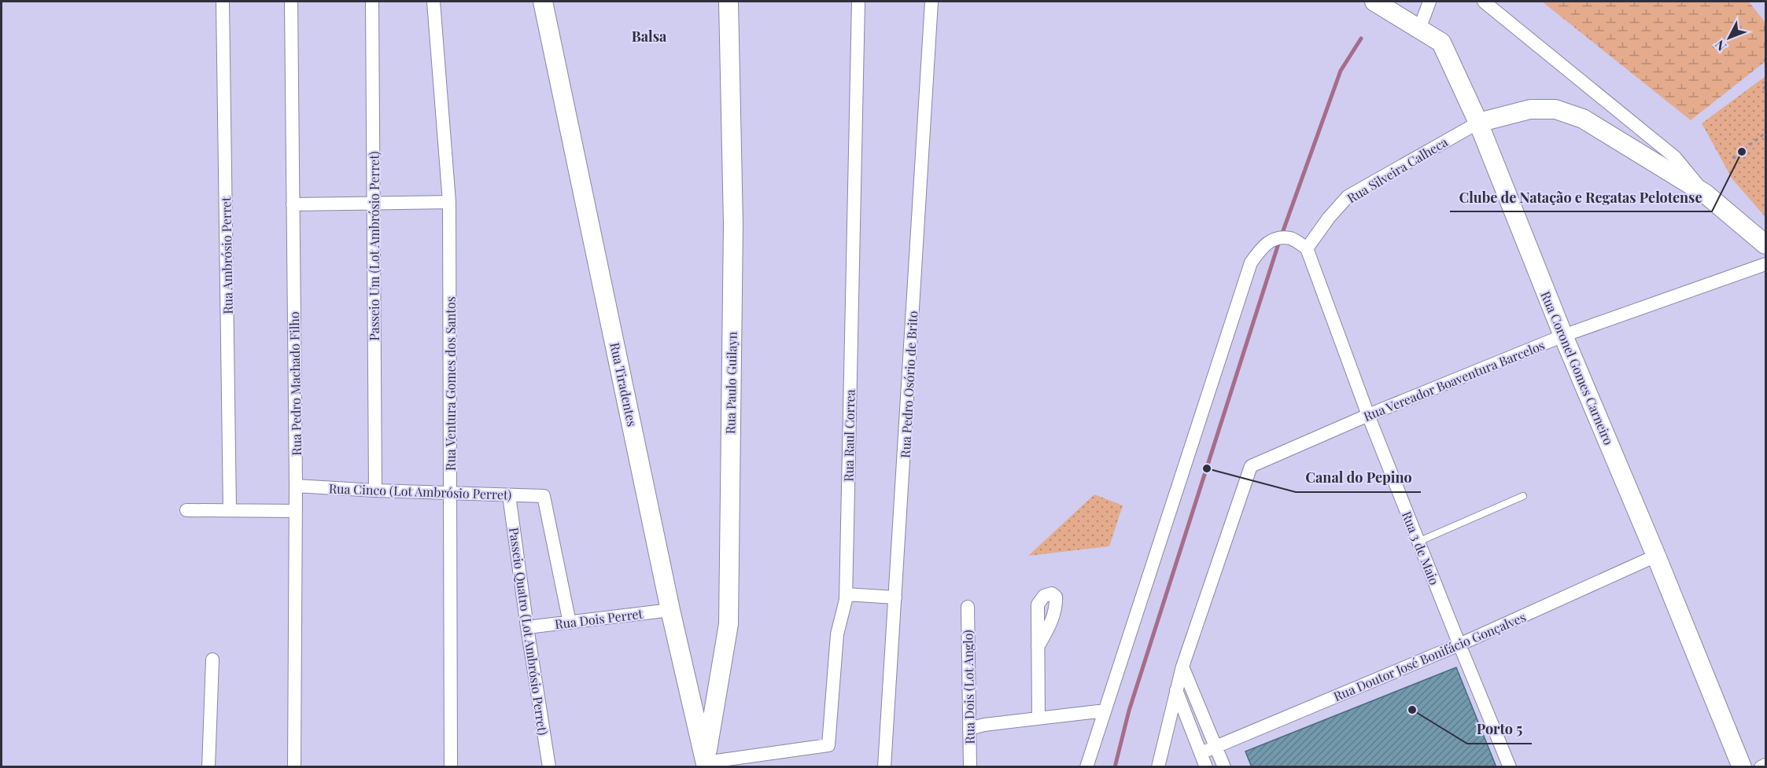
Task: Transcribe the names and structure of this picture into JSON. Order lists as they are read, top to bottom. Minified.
{"streets":{"street":["Rua Silveira Calheca","Passeio Um (Lot Ambrósio Perret)","Rua Ambrósio Perret","Rua Coronel Gomes Carneiro","Rua Vereador Boaventura Barcelos","Rua Paulo Guilayn","Rua Pedro Machado Filho","Rua Ventura Gomes dos Santos","Rua Tiradentes","Rua Pedro Osório de Brito","Rua Raul Correa","Rua Cinco (Lot Ambrósio Perret)","Rua 3 de Maio","Rua Dois Perret","Passeio Quatro (Lot Ambrósio Perret)","Rua Doutor José Bonifácio Gonçalves","Rua Dois (Lot Anglo)"]},"crossings":[["Rua Silveira Calheca","Rua Coronel Gomes Carneiro"],["Rua Silveira Calheca","Rua 3 de Maio"],["Passeio Um (Lot Ambrósio Perret)","Rua Cinco (Lot Ambrósio Perret)"],["Rua Coronel Gomes Carneiro","Rua Vereador Boaventura Barcelos"],["Rua Coronel Gomes Carneiro","Rua Doutor José Bonifácio Gonçalves"],["Rua Vereador Boaventura Barcelos","Rua 3 de Maio"],["Rua Paulo Guilayn","Rua Tiradentes"],["Rua Paulo Guilayn","Rua Raul Correa"],["Rua Pedro Machado Filho","Rua Cinco (Lot Ambrósio Perret)"],["Rua Ventura Gomes dos Santos","Rua Cinco (Lot Ambrósio Perret)"],["Rua Tiradentes","Rua Raul Correa"],["Rua Tiradentes","Rua Dois Perret"],["Rua Cinco (Lot Ambrósio Perret)","Rua Dois Perret"],["Rua Cinco (Lot Ambrósio Perret)","Passeio Quatro (Lot Ambrósio Perret)"],["Rua 3 de Maio","Rua Doutor José Bonifácio Gonçalves"],["Rua Dois Perret","Passeio Quatro (Lot Ambrósio Perret)"]],"districts":["Balsa"],"places":["Clube de Natação e Regatas Pelotense","Canal do Pepino","Porto 5"],"north":"bottom left"}
